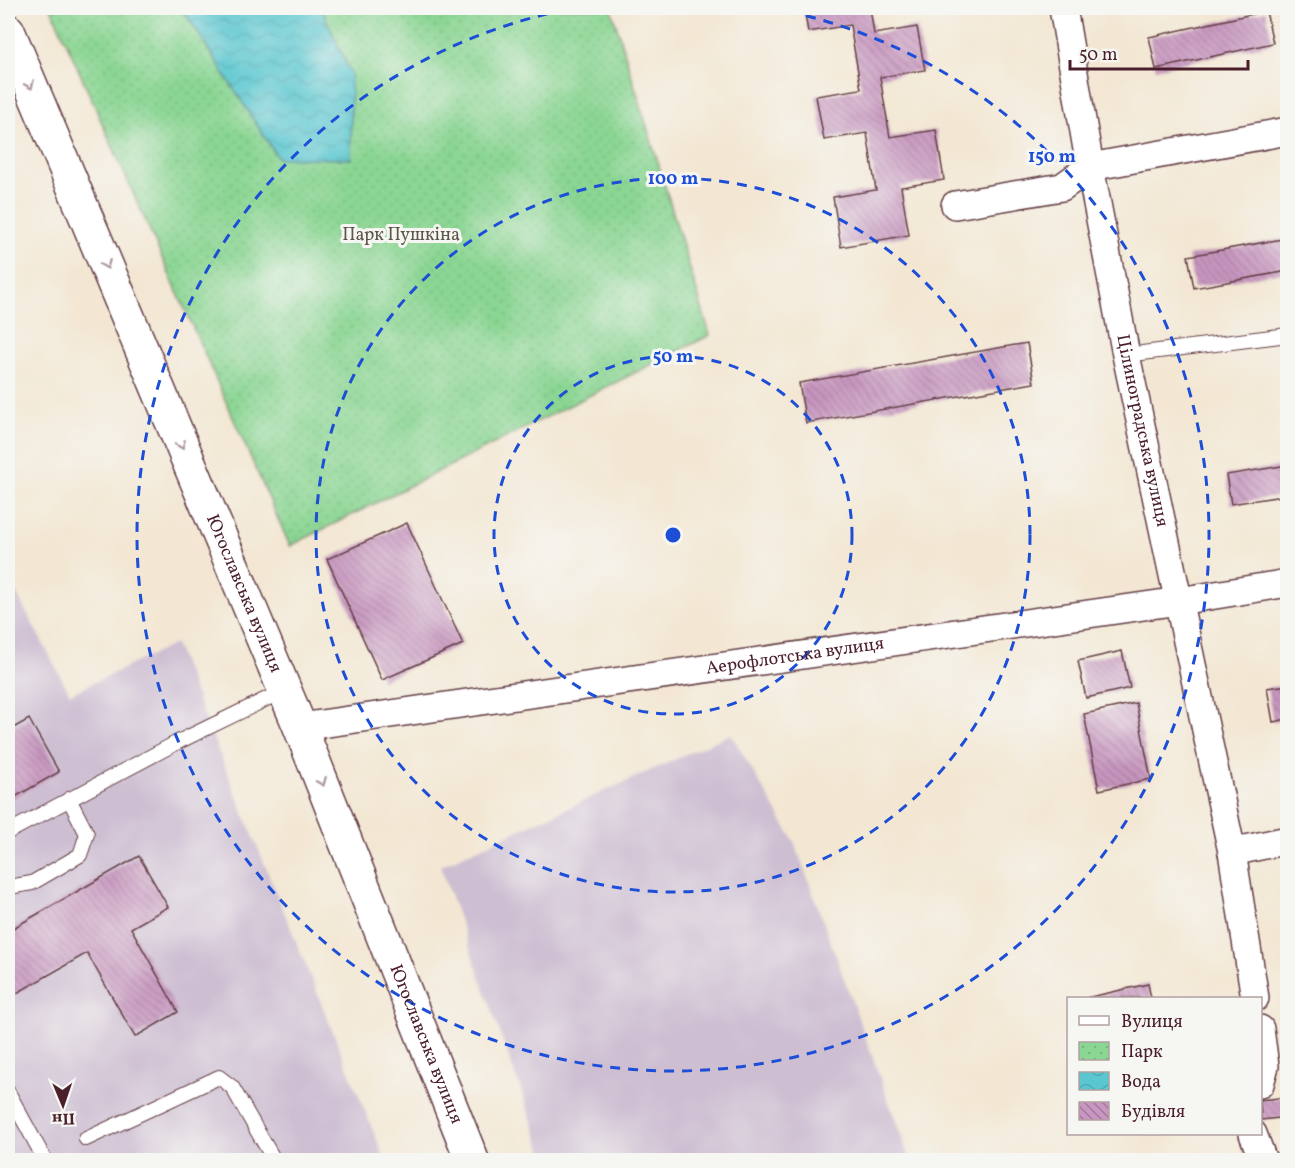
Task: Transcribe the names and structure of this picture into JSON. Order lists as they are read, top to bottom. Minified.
{"streets":{"street":["Цілиноградська вулиця","Югославська вулиця","Аерофлотська вулиця"]},"crossings":[["Цілиноградська вулиця","Аерофлотська вулиця"],["Югославська вулиця","Аерофлотська вулиця"]],"one_way":["Югославська вулиця"],"parks":["Парк Пушкіна"],"legend":["Вулиця","Парк","Вода","Будівля"],"scale_bar":"50 m","north":"bottom","rings":["150 m","100 m","50 m"]}
